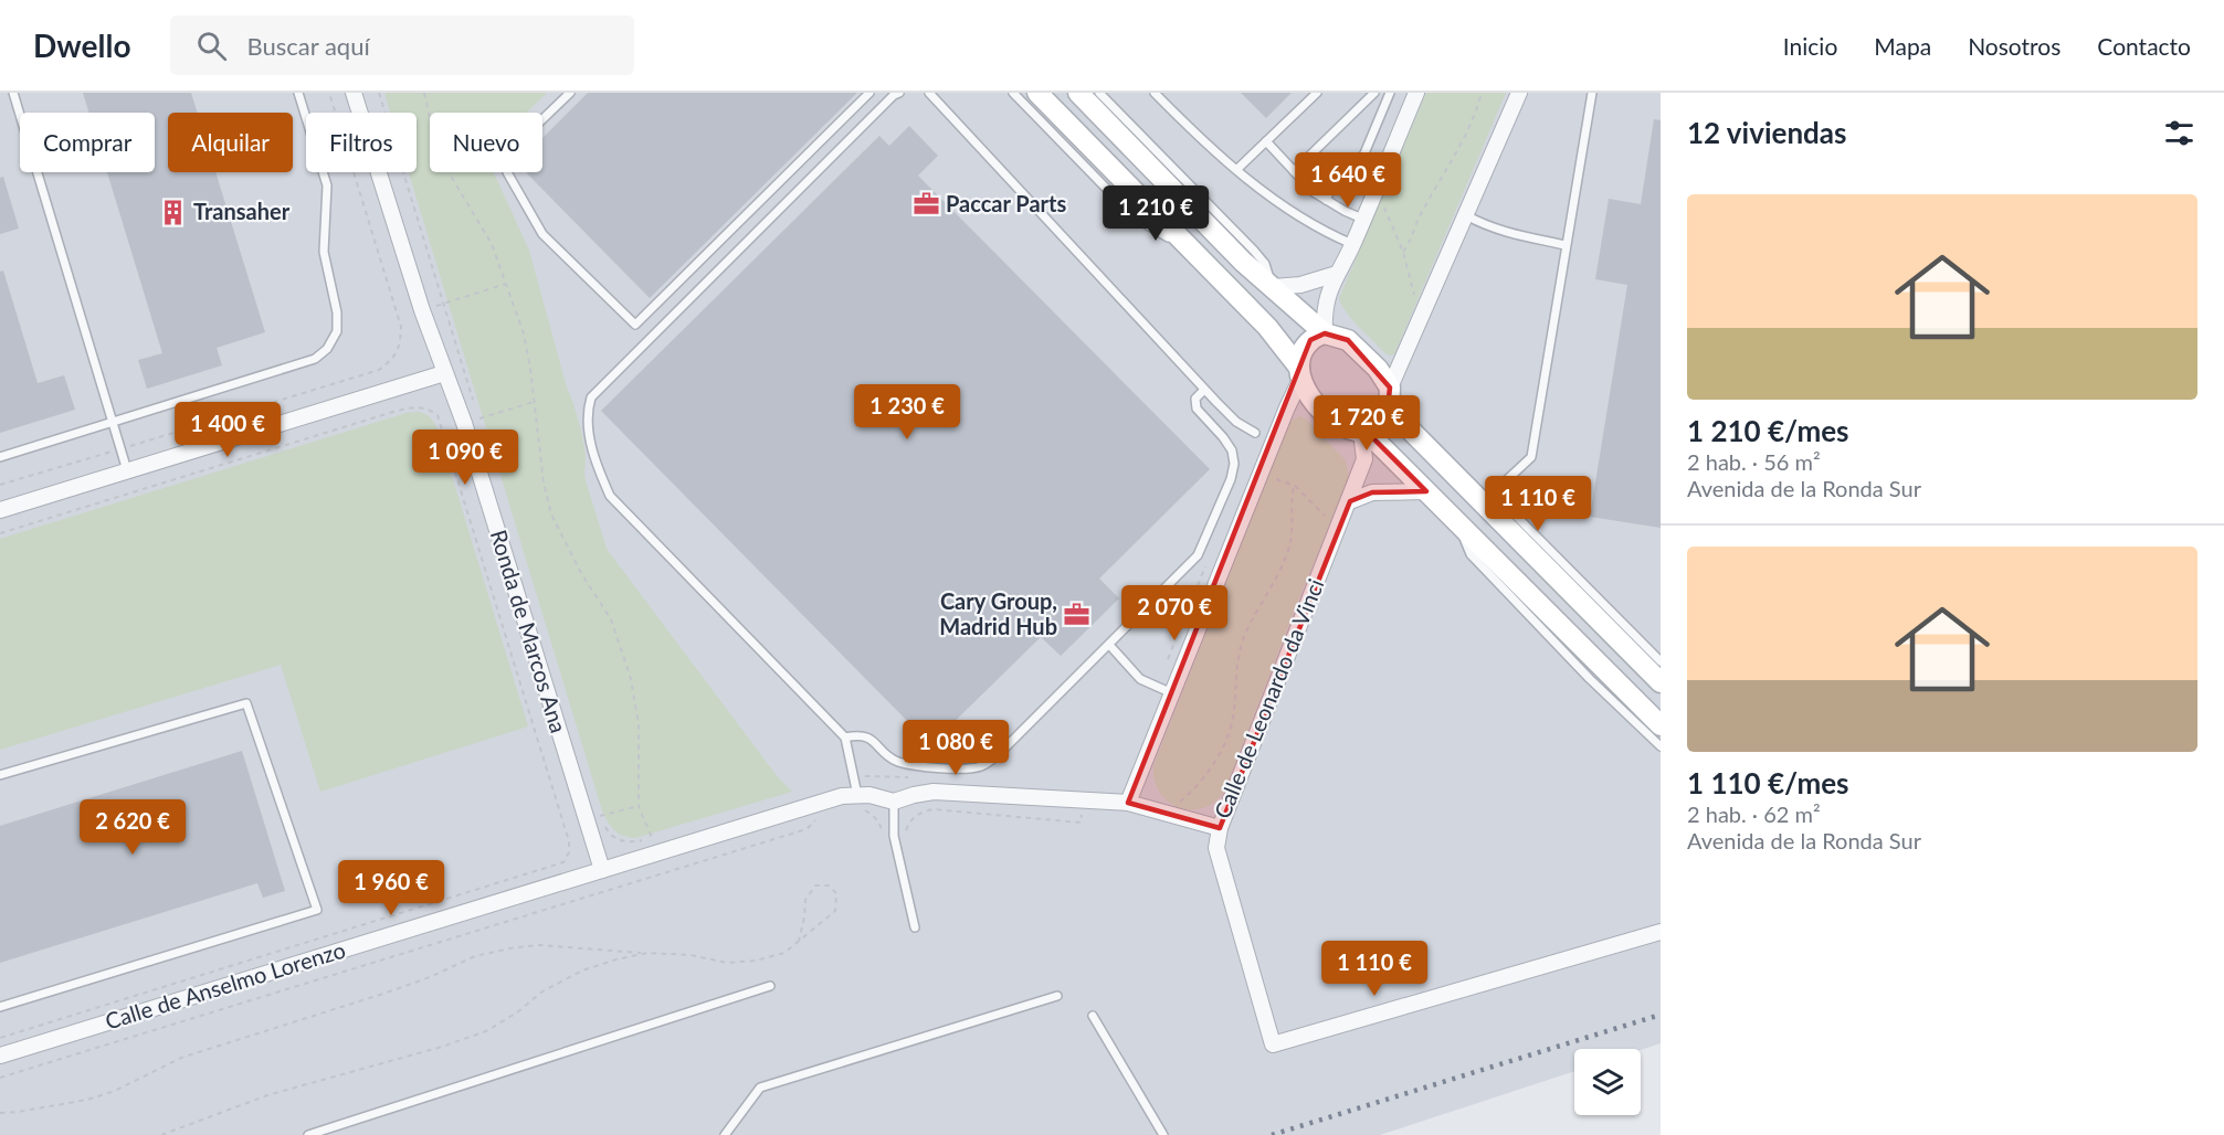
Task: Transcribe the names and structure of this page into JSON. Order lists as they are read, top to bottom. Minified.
{"streets":{"street":["Ronda de Marcos Ana","Calle de Leonardo da Vinci","Calle de Anselmo Lorenzo"]},"crossings":[["Ronda de Marcos Ana","Calle de Anselmo Lorenzo"]],"places":{"office":["Paccar Parts","Cary Group, Madrid Hub"],"building":["Transaher"]},"page":{"header":"Dwello","search":"Buscar aquí","nav":["Inicio","Mapa","Nosotros","Contacto"],"heading":"12 viviendas","chip":["Comprar","Alquilar","Filtros","Nuevo"],"price":["1 640 €","1 210 €","1 230 €","1 720 €","1 400 €","1 090 €","1 110 €","2 070 €","1 080 €","2 620 €","1 960 €","1 110 €"],"list":[{"name":"1 210 €/mes","note":"2 hab. · 56 m² · Avenida de la Ronda Sur"},{"name":"1 110 €/mes","note":"2 hab. · 62 m² · Avenida de la Ronda Sur"}]}}
